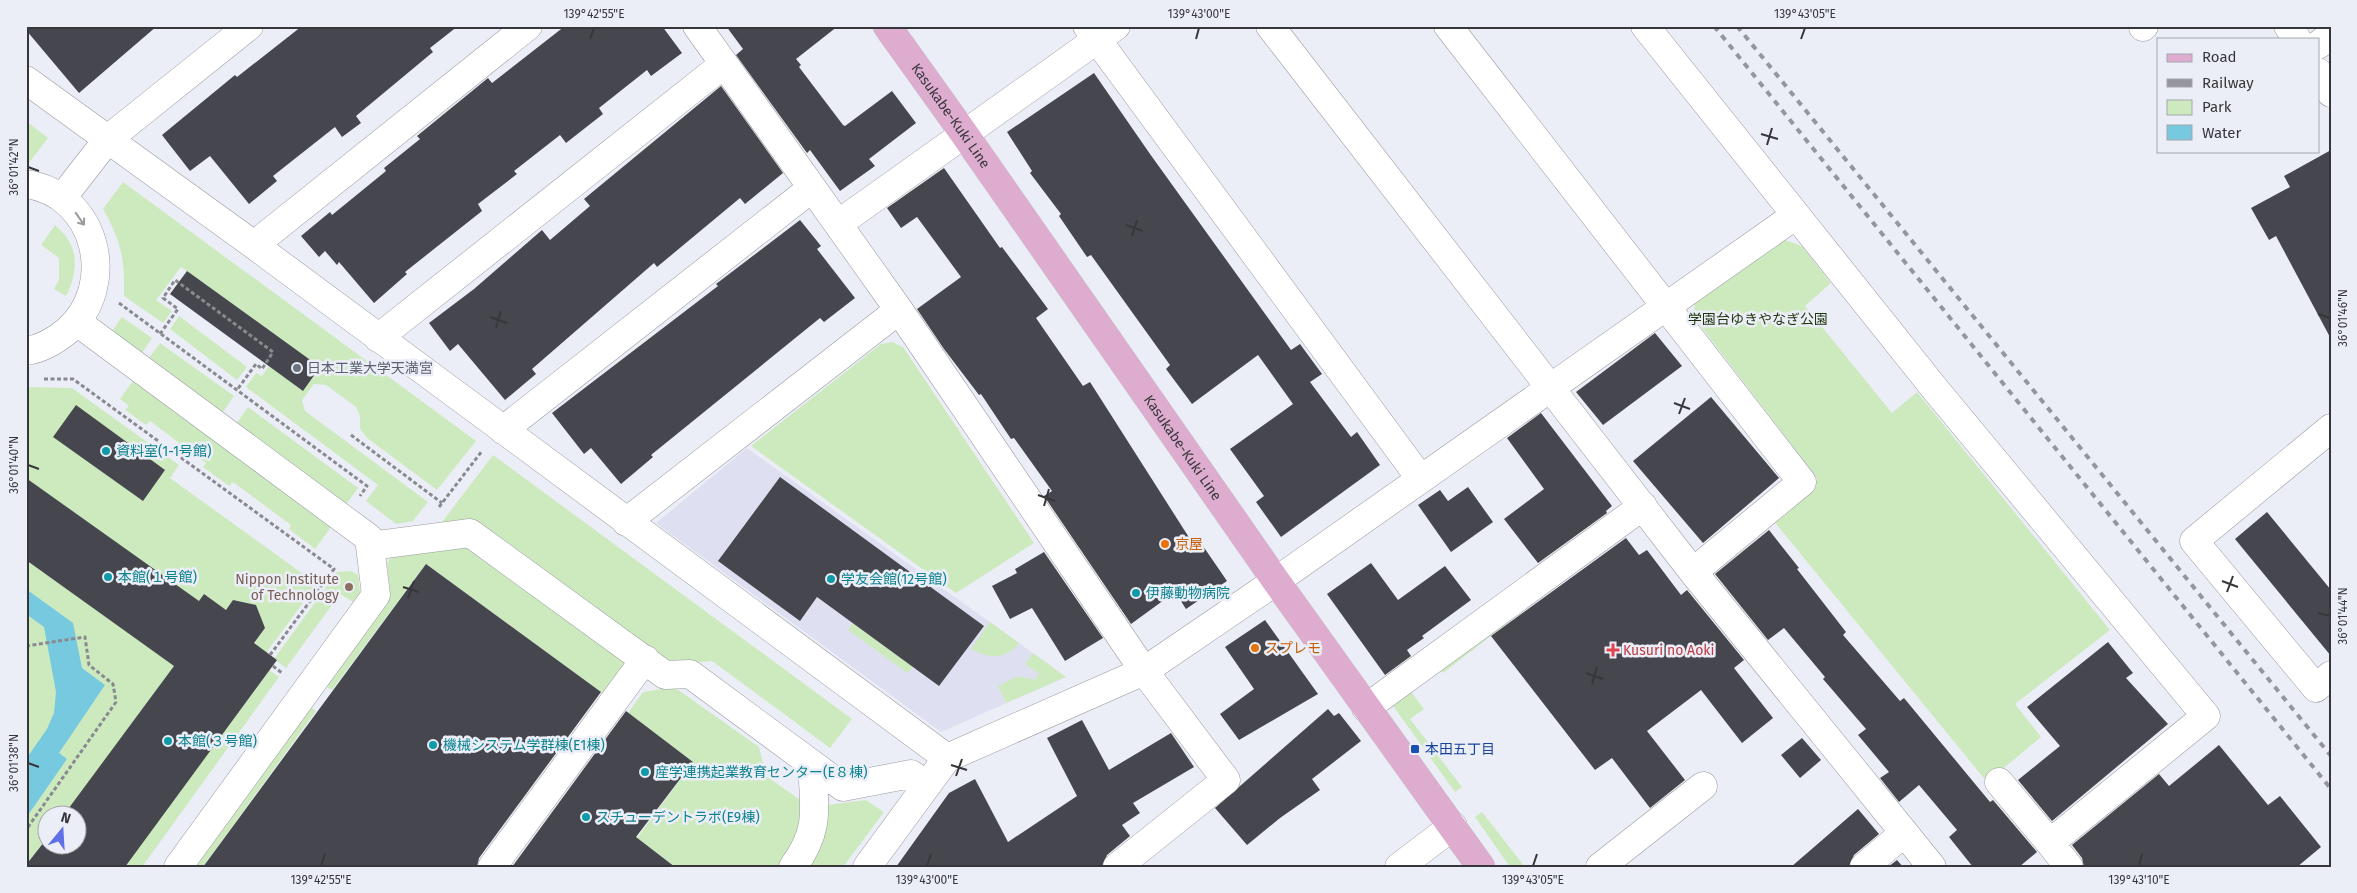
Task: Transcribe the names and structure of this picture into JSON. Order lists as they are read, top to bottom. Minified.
{"streets":{"main road":["Kasukabe-Kuki Line"]},"parks":["学園台ゆきやなぎ公園"],"places":{"other":["日本工業大学天満宮","資料室(1-1号館)","京屋","本館(１号館)","学友会館(12号館)","Nippon Institute of Technology","伊藤動物病院","スプレモ","本館(３号館)","機械システム学群棟(E1棟)","産学連携起業教育センター(E８棟)","スチューデントラボ(E9棟)"],"health":["Kusuri no Aoki"],"transit":["本田五丁目"]},"legend":["Road","Railway","Park","Water"],"north":"top","coordinates":["139°42'55\"E","139°43'00\"E","139°43'05\"E","36°01'42\"N","36°01'46\"N","36°01'40\"N","36°01'44\"N","36°01'38\"N","139°43'10\"E"]}
